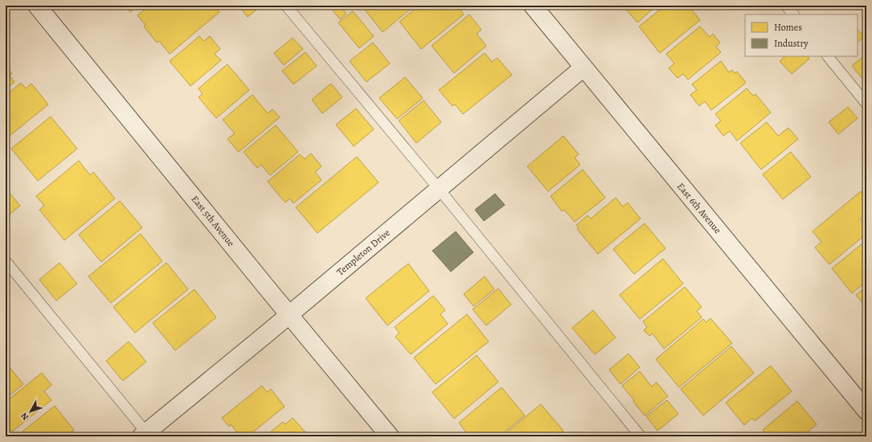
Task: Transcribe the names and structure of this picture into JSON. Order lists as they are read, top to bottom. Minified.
{"streets":{"street":["East 6th Avenue","East 5th Avenue","Templeton Drive"]},"crossings":[["East 6th Avenue","Templeton Drive"],["East 5th Avenue","Templeton Drive"]],"legend":["Homes","Industry"],"north":"bottom left"}
